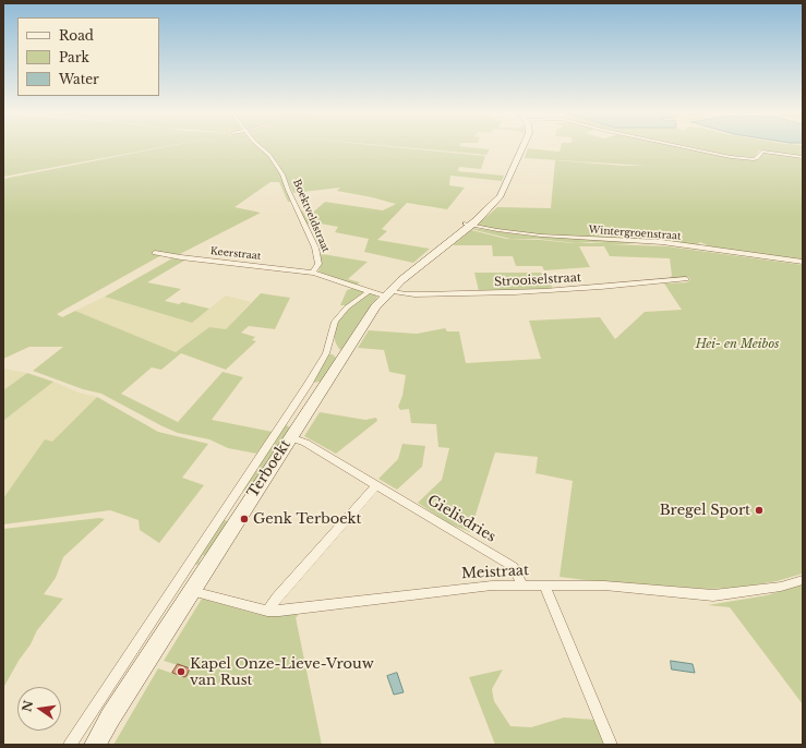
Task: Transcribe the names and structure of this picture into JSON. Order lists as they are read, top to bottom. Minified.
{"streets":{"main road":["Terboekt"],"street":["Boektveldstraat","Wintergroenstraat","Keerstraat","Strooiselstraat","Gielisdries","Meistraat"]},"crossings":[["Boektveldstraat","Keerstraat"],["Wintergroenstraat","Terboekt"],["Strooiselstraat","Terboekt"],["Terboekt","Gielisdries"],["Terboekt","Meistraat"],["Gielisdries","Meistraat"]],"parks":["Hei- en Meibos"],"places":["Bregel Sport","Genk Terboekt","Kapel Onze-Lieve-Vrouw van Rust"],"legend":["Road","Park","Water"],"north":"left"}
